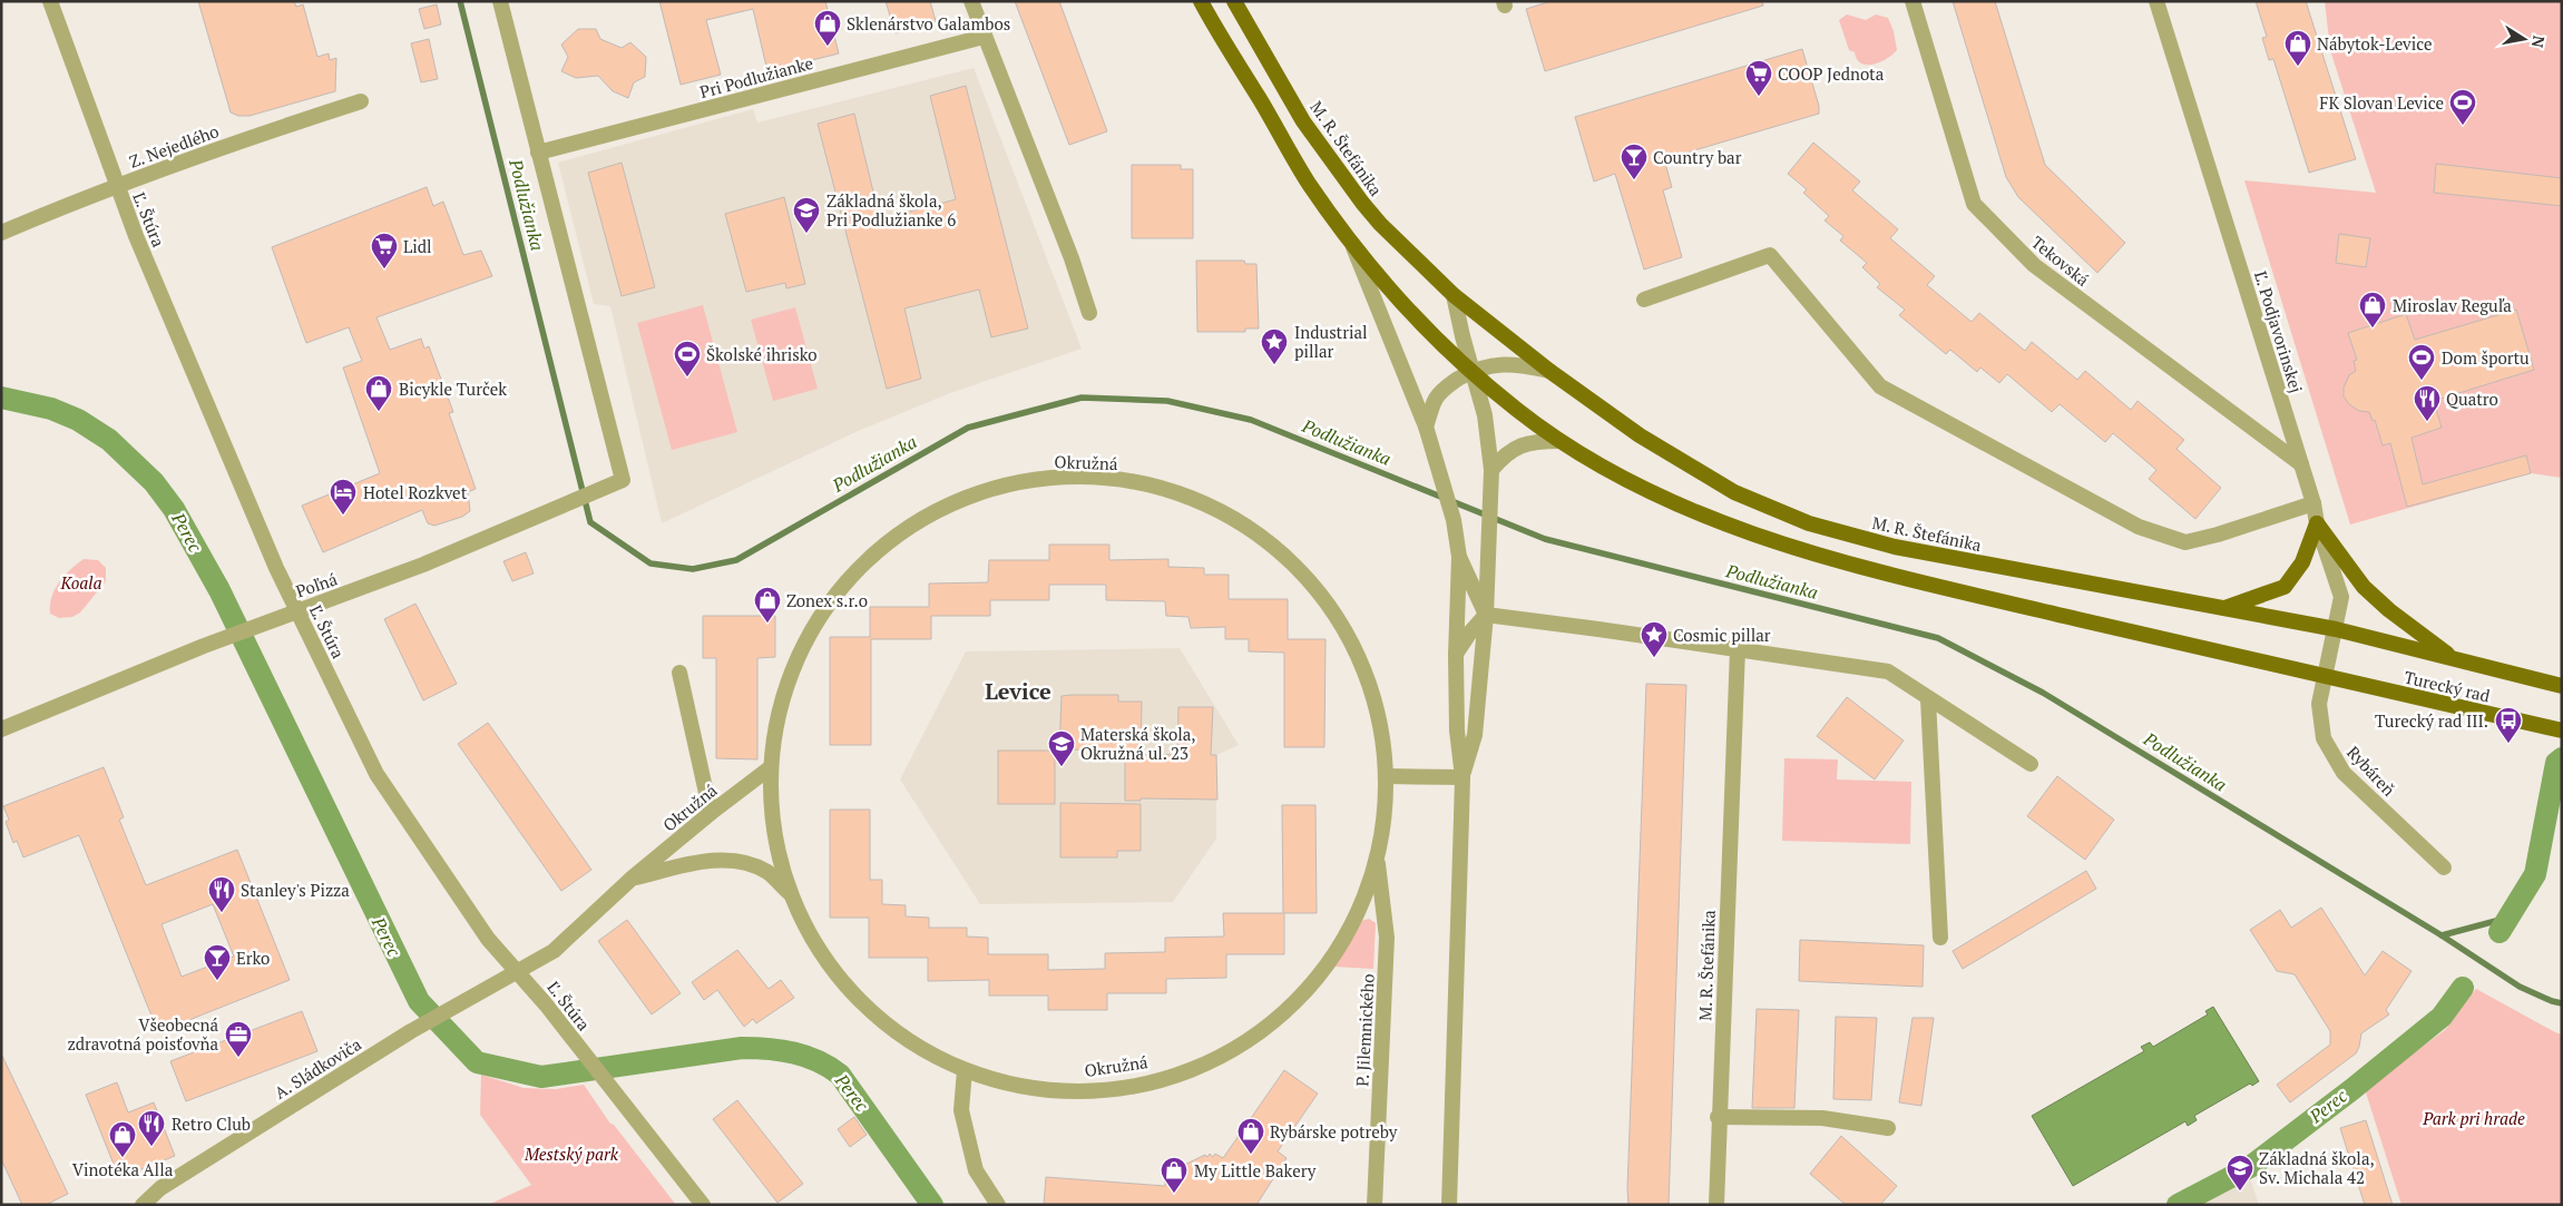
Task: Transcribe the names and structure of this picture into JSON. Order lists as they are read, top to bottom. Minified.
{"streets":{"main road":["M. R. Štefánika","Turecký rad"],"street":["Pri Podlužianke","Z. Nejedlého","Ľ. Štúra","Tekovská","Ľ. Podjavorinskej","Okružná","Poľná","Rybáreň","P. Jilemnického","A. Sládkoviča"]},"crossings":[["Pri Podlužianke","Poľná"],["Z. Nejedlého","Ľ. Štúra"],["M. R. Štefánika","Ľ. Podjavorinskej"],["M. R. Štefánika","Turecký rad"],["Ľ. Štúra","Okružná"],["Ľ. Štúra","Poľná"],["Ľ. Štúra","A. Sládkoviča"],["Tekovská","Ľ. Podjavorinskej"],["Ľ. Podjavorinskej","Turecký rad"],["Ľ. Podjavorinskej","Rybáreň"],["Okružná","P. Jilemnického"],["Okružná","A. Sládkoviča"],["Turecký rad","Rybáreň"]],"districts":["Levice"],"water":["Podlužianka","Perec"],"parks":["Koala","Park pri hrade","Mestský park"],"places":{"shop":["Sklenárstvo Galambos","Nábytok-Levice","Miroslav Reguľa","Bicykle Turček","Zonex s.r.o","Rybárske potreby","Vinotéka Alla","My Little Bakery"],"supermarket":["COOP Jednota","Lidl"],"sports":["FK Slovan Levice","Školské ihrisko","Dom športu"],"bar":["Country bar","Erko"],"school or university":["Základná škola, Pri Podlužianke 6","Materská škola, Okružná ul. 23","Základná škola, Sv. Michala 42"],"place":["Industrial pillar","Cosmic pillar"],"restaurant":["Quatro","Stanley's Pizza","Retro Club"],"hotel":["Hotel Rozkvet"],"bus stop":["Turecký rad III."],"office":["Všeobecná zdravotná poisťovňa"]},"north":"right"}
